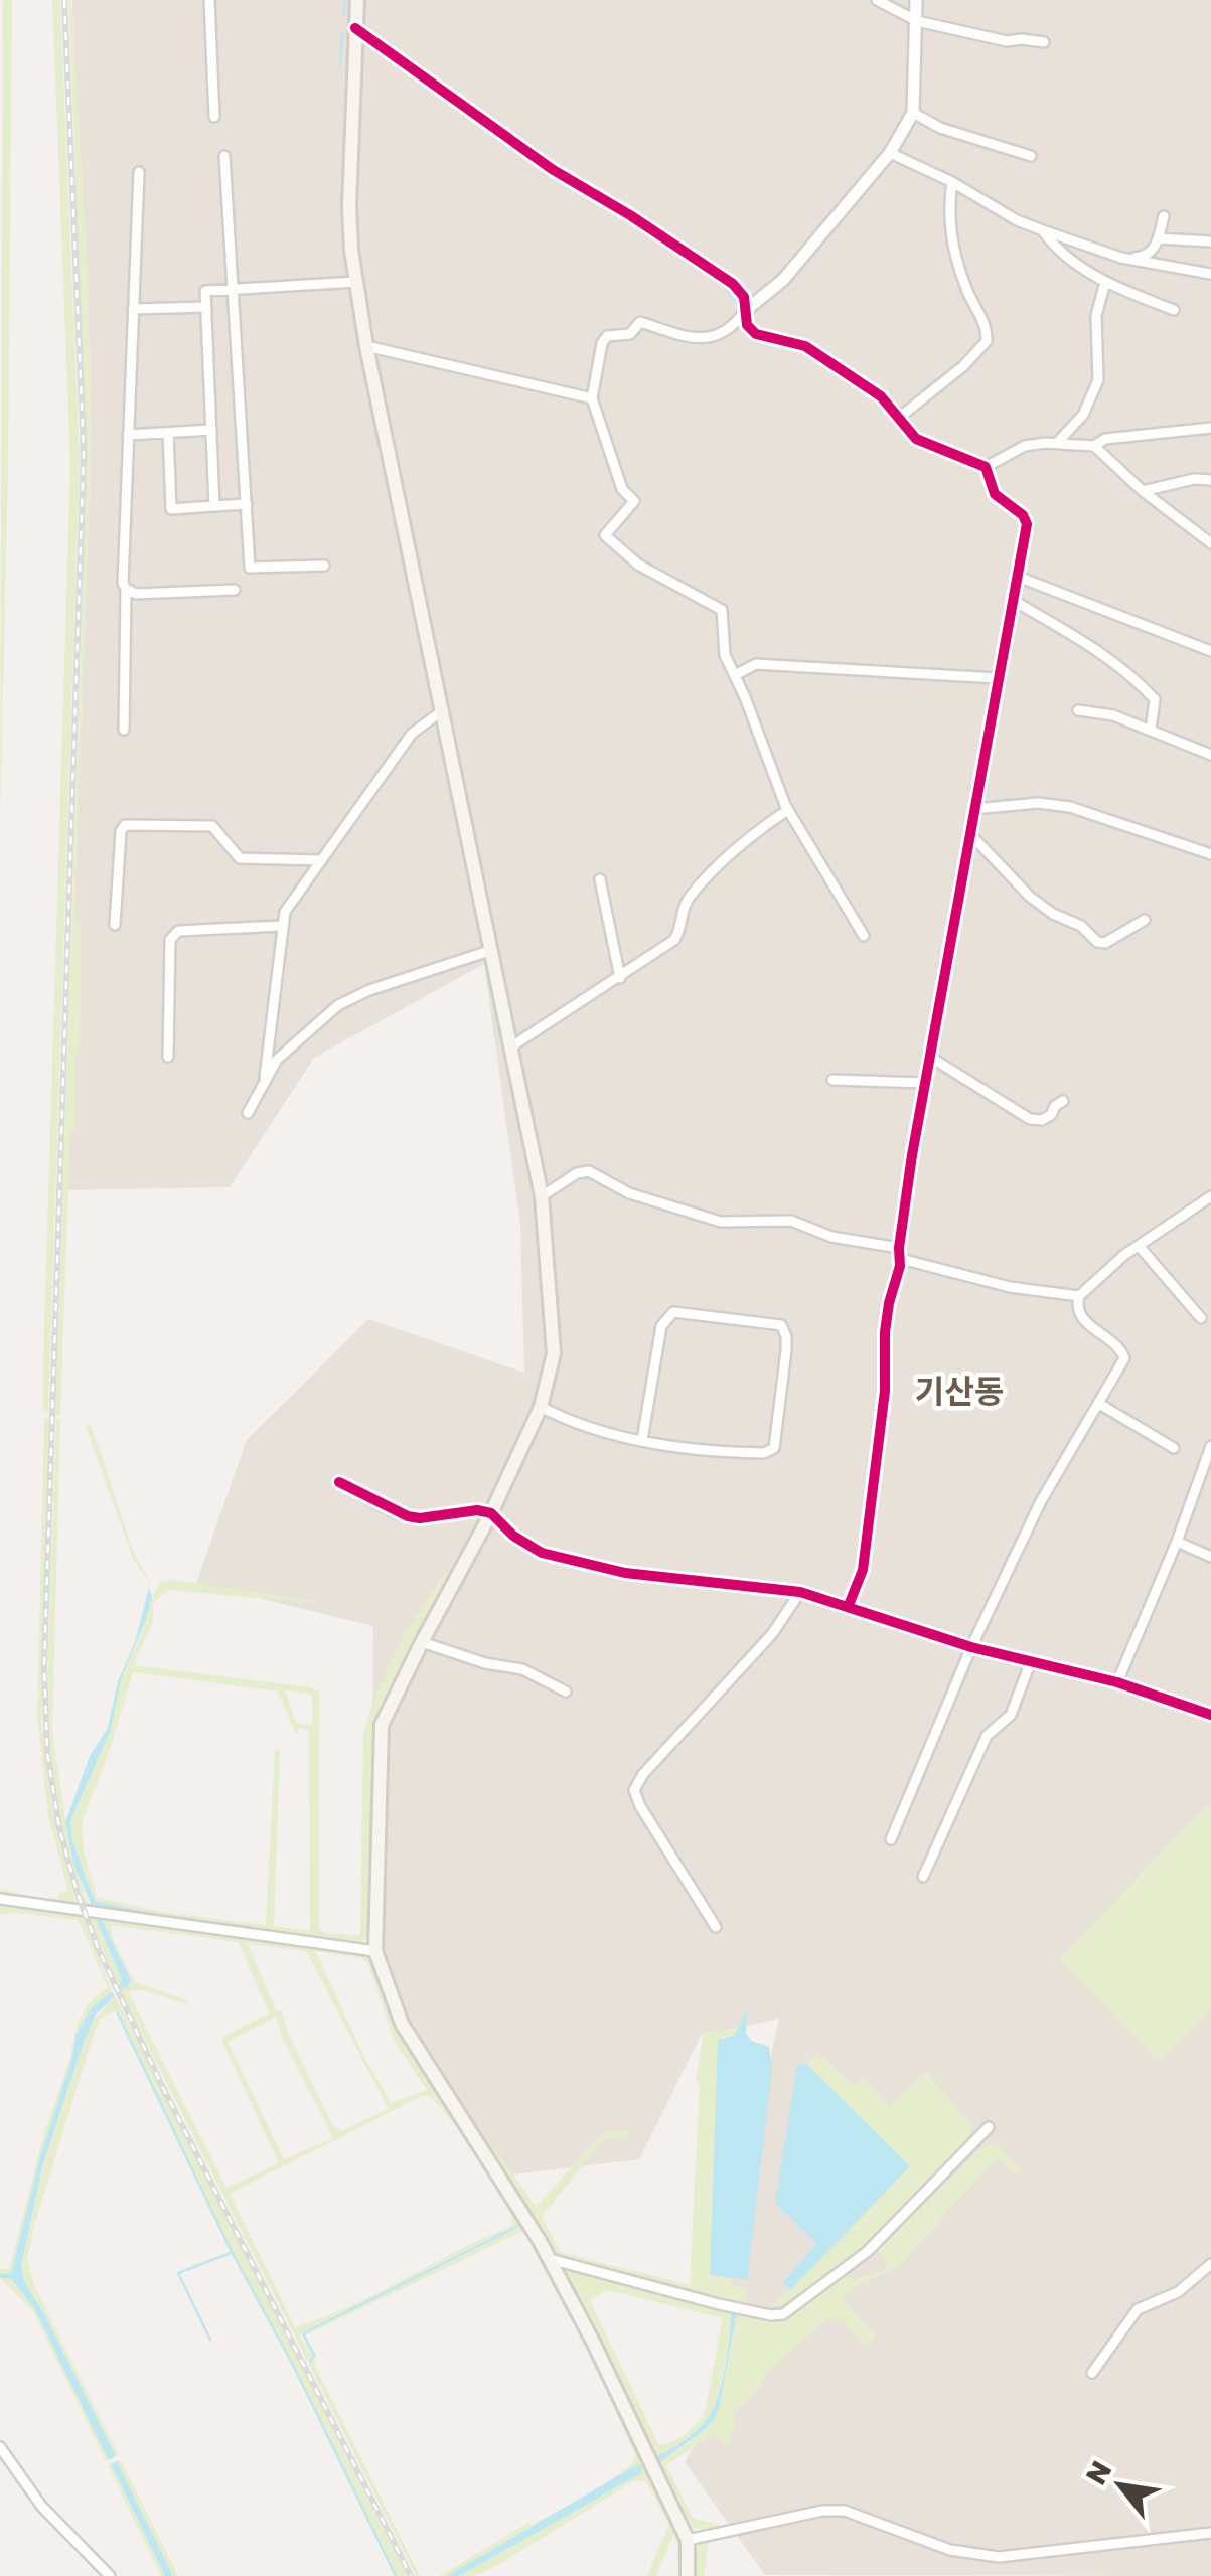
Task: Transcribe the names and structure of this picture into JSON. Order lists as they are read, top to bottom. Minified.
{"districts":["기산동"],"north":"top left"}
